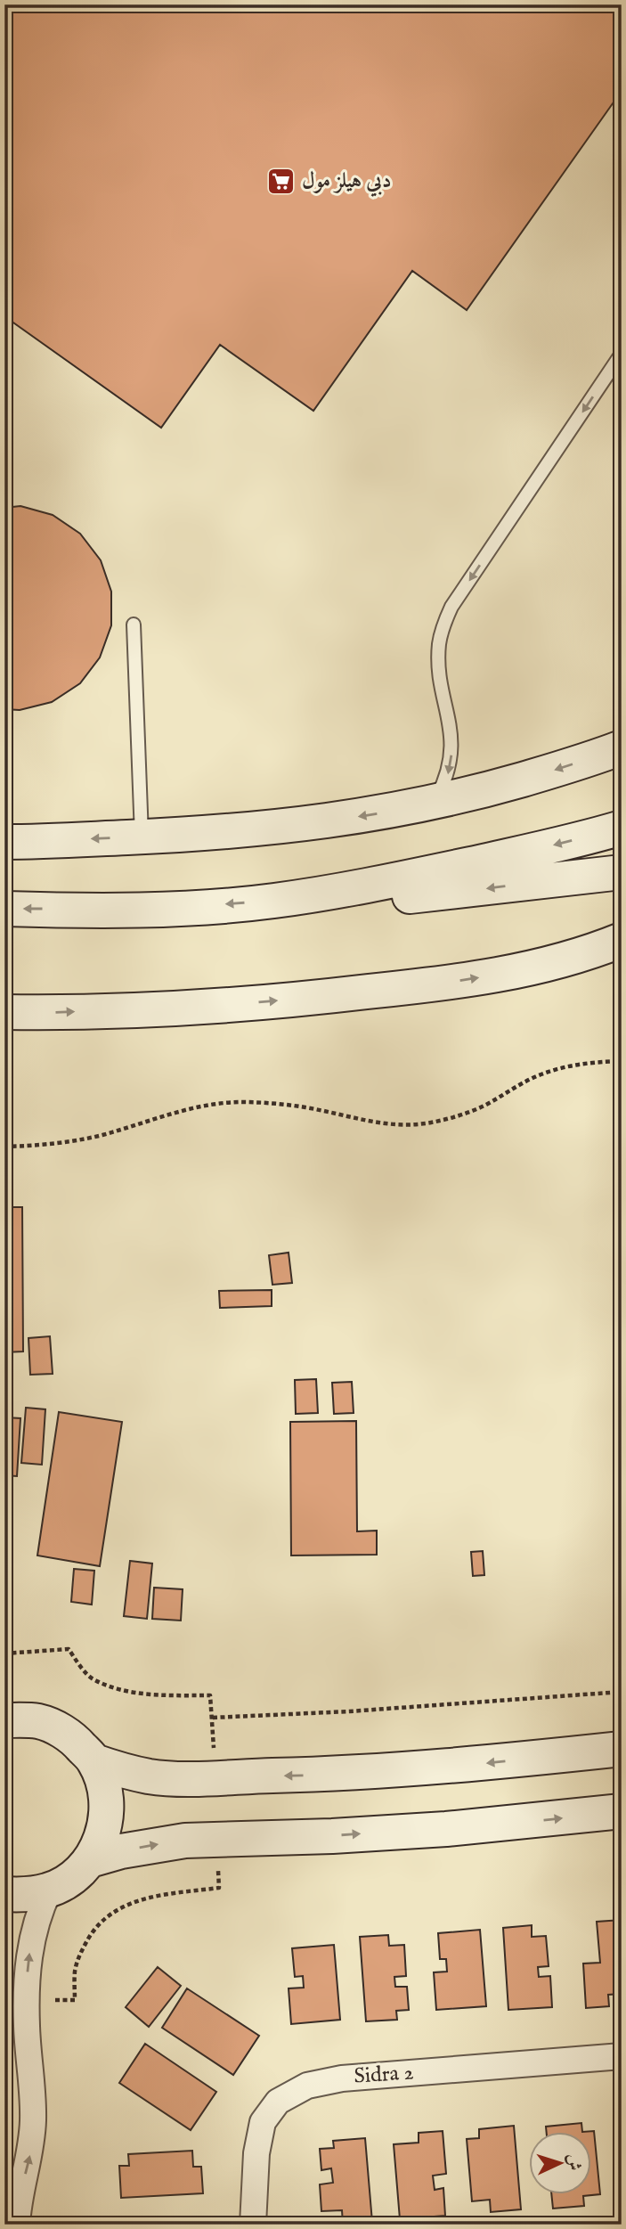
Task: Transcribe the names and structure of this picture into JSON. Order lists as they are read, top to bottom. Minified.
{"streets":{"street":["Sidra 2"]},"places":{"supermarket":["دبي هيلز مول"]},"north":"right"}
